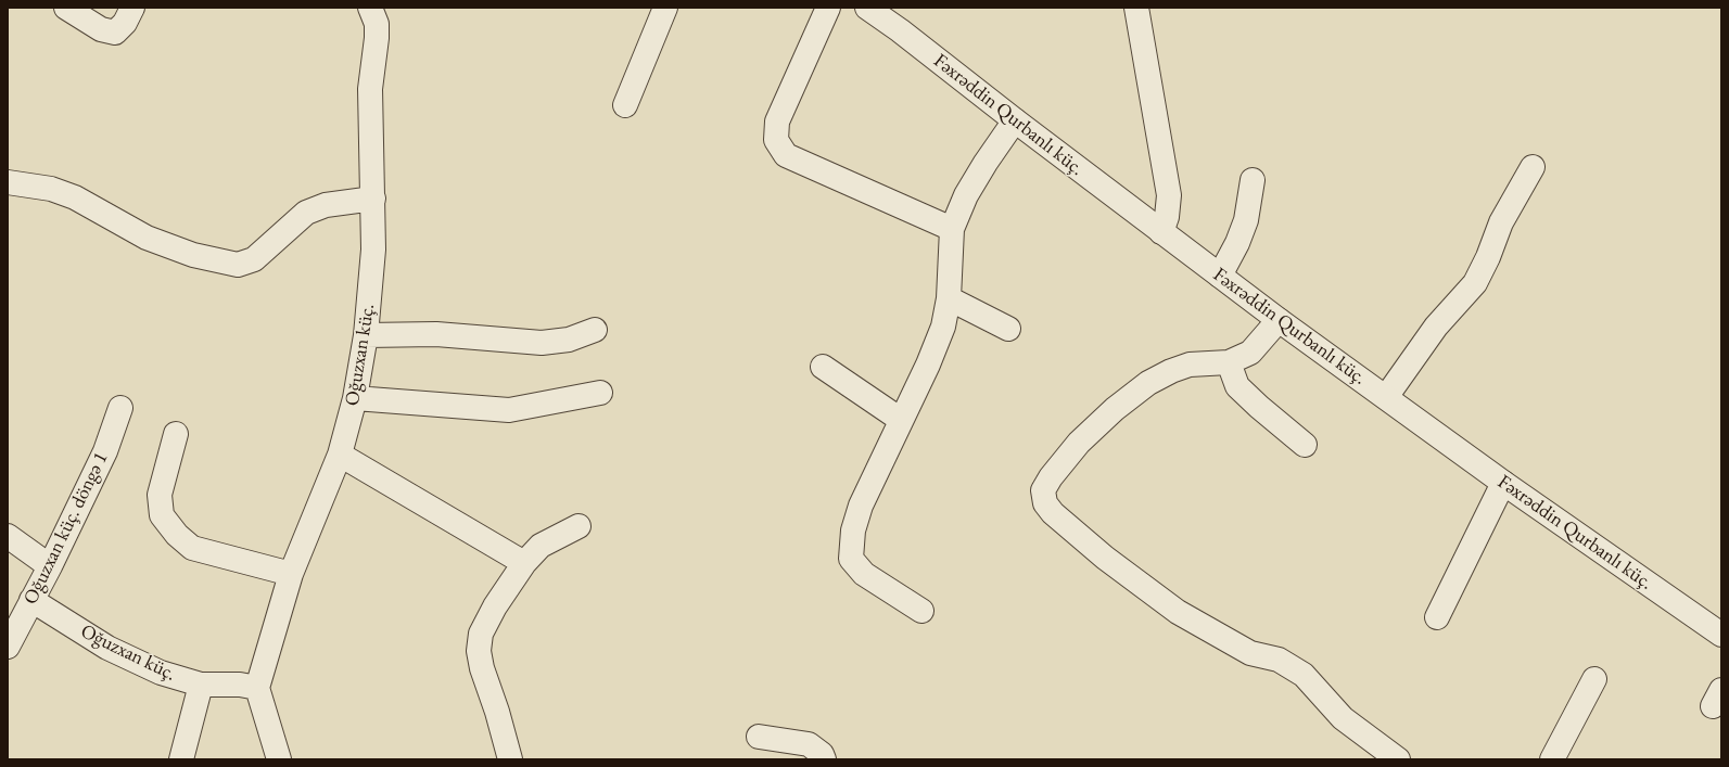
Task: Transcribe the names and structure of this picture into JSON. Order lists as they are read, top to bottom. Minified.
{"streets":{"street":["Fəxrəddin Qurbanlı küç.","Oğuzxan küç.","Oğuzxan küç. döngə 1"]},"crossings":[["Oğuzxan küç.","Oğuzxan küç. döngə 1"]]}
